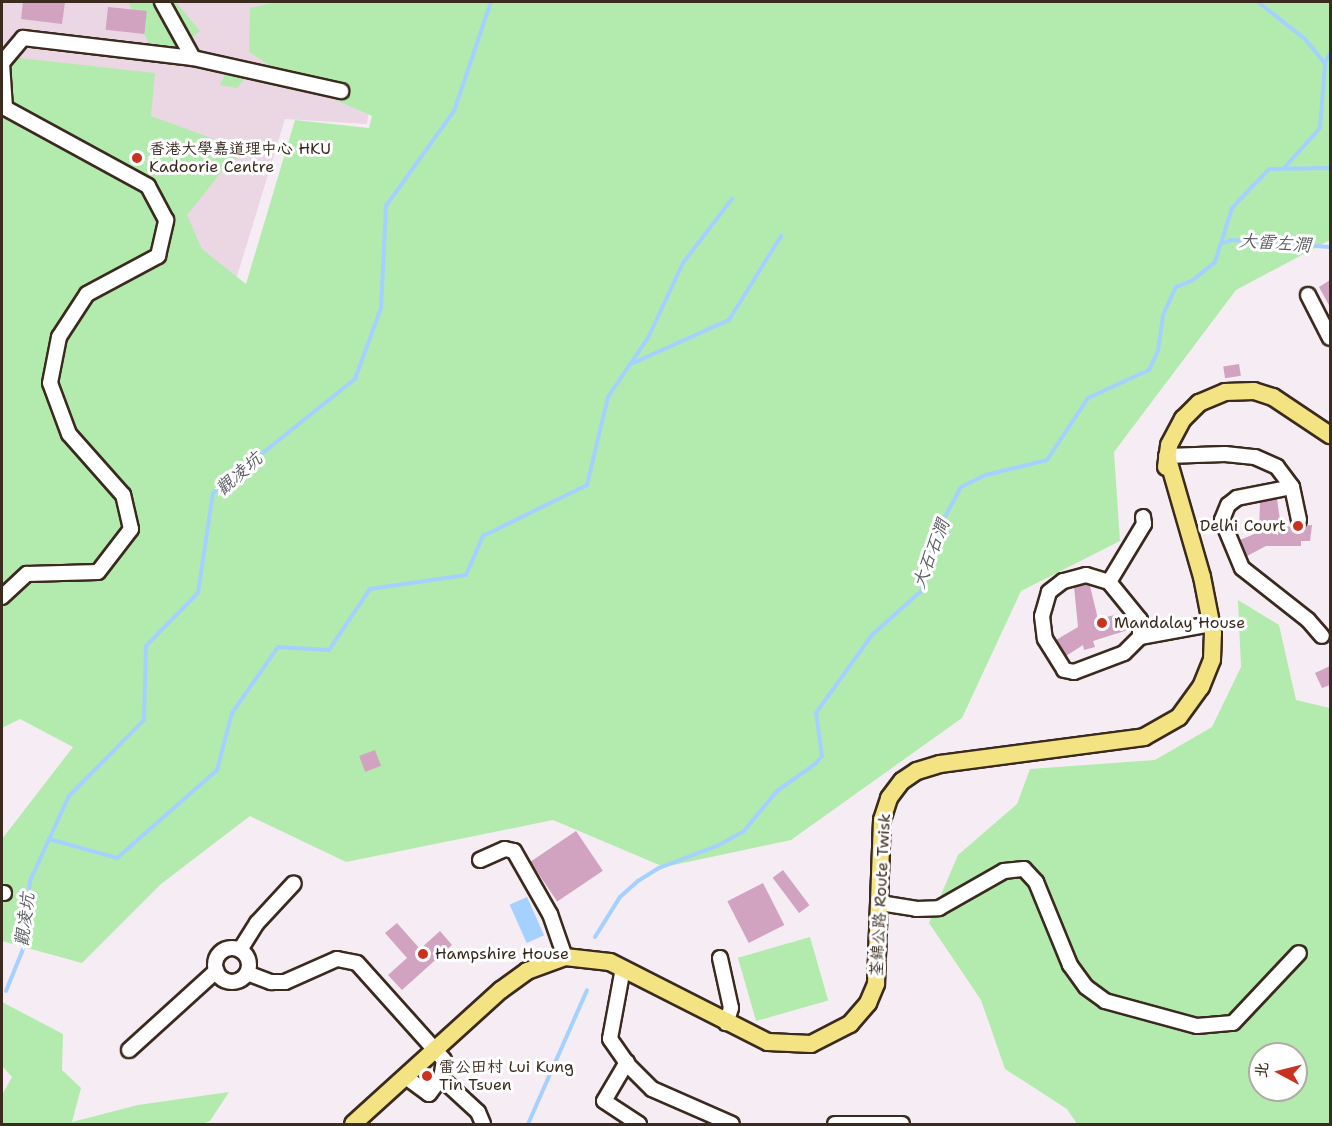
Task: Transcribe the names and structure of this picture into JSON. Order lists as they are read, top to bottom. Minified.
{"streets":{"main road":["荃錦公路 Route Twisk"]},"water":["大雷左澗","觀凌坑","大石石澗"],"places":["香港大學嘉道理中心 HKU Kadoorie Centre","Delhi Court","Mandalay House","Hampshire House","雷公田村 Lui Kung Tin Tsuen"],"north":"left"}
